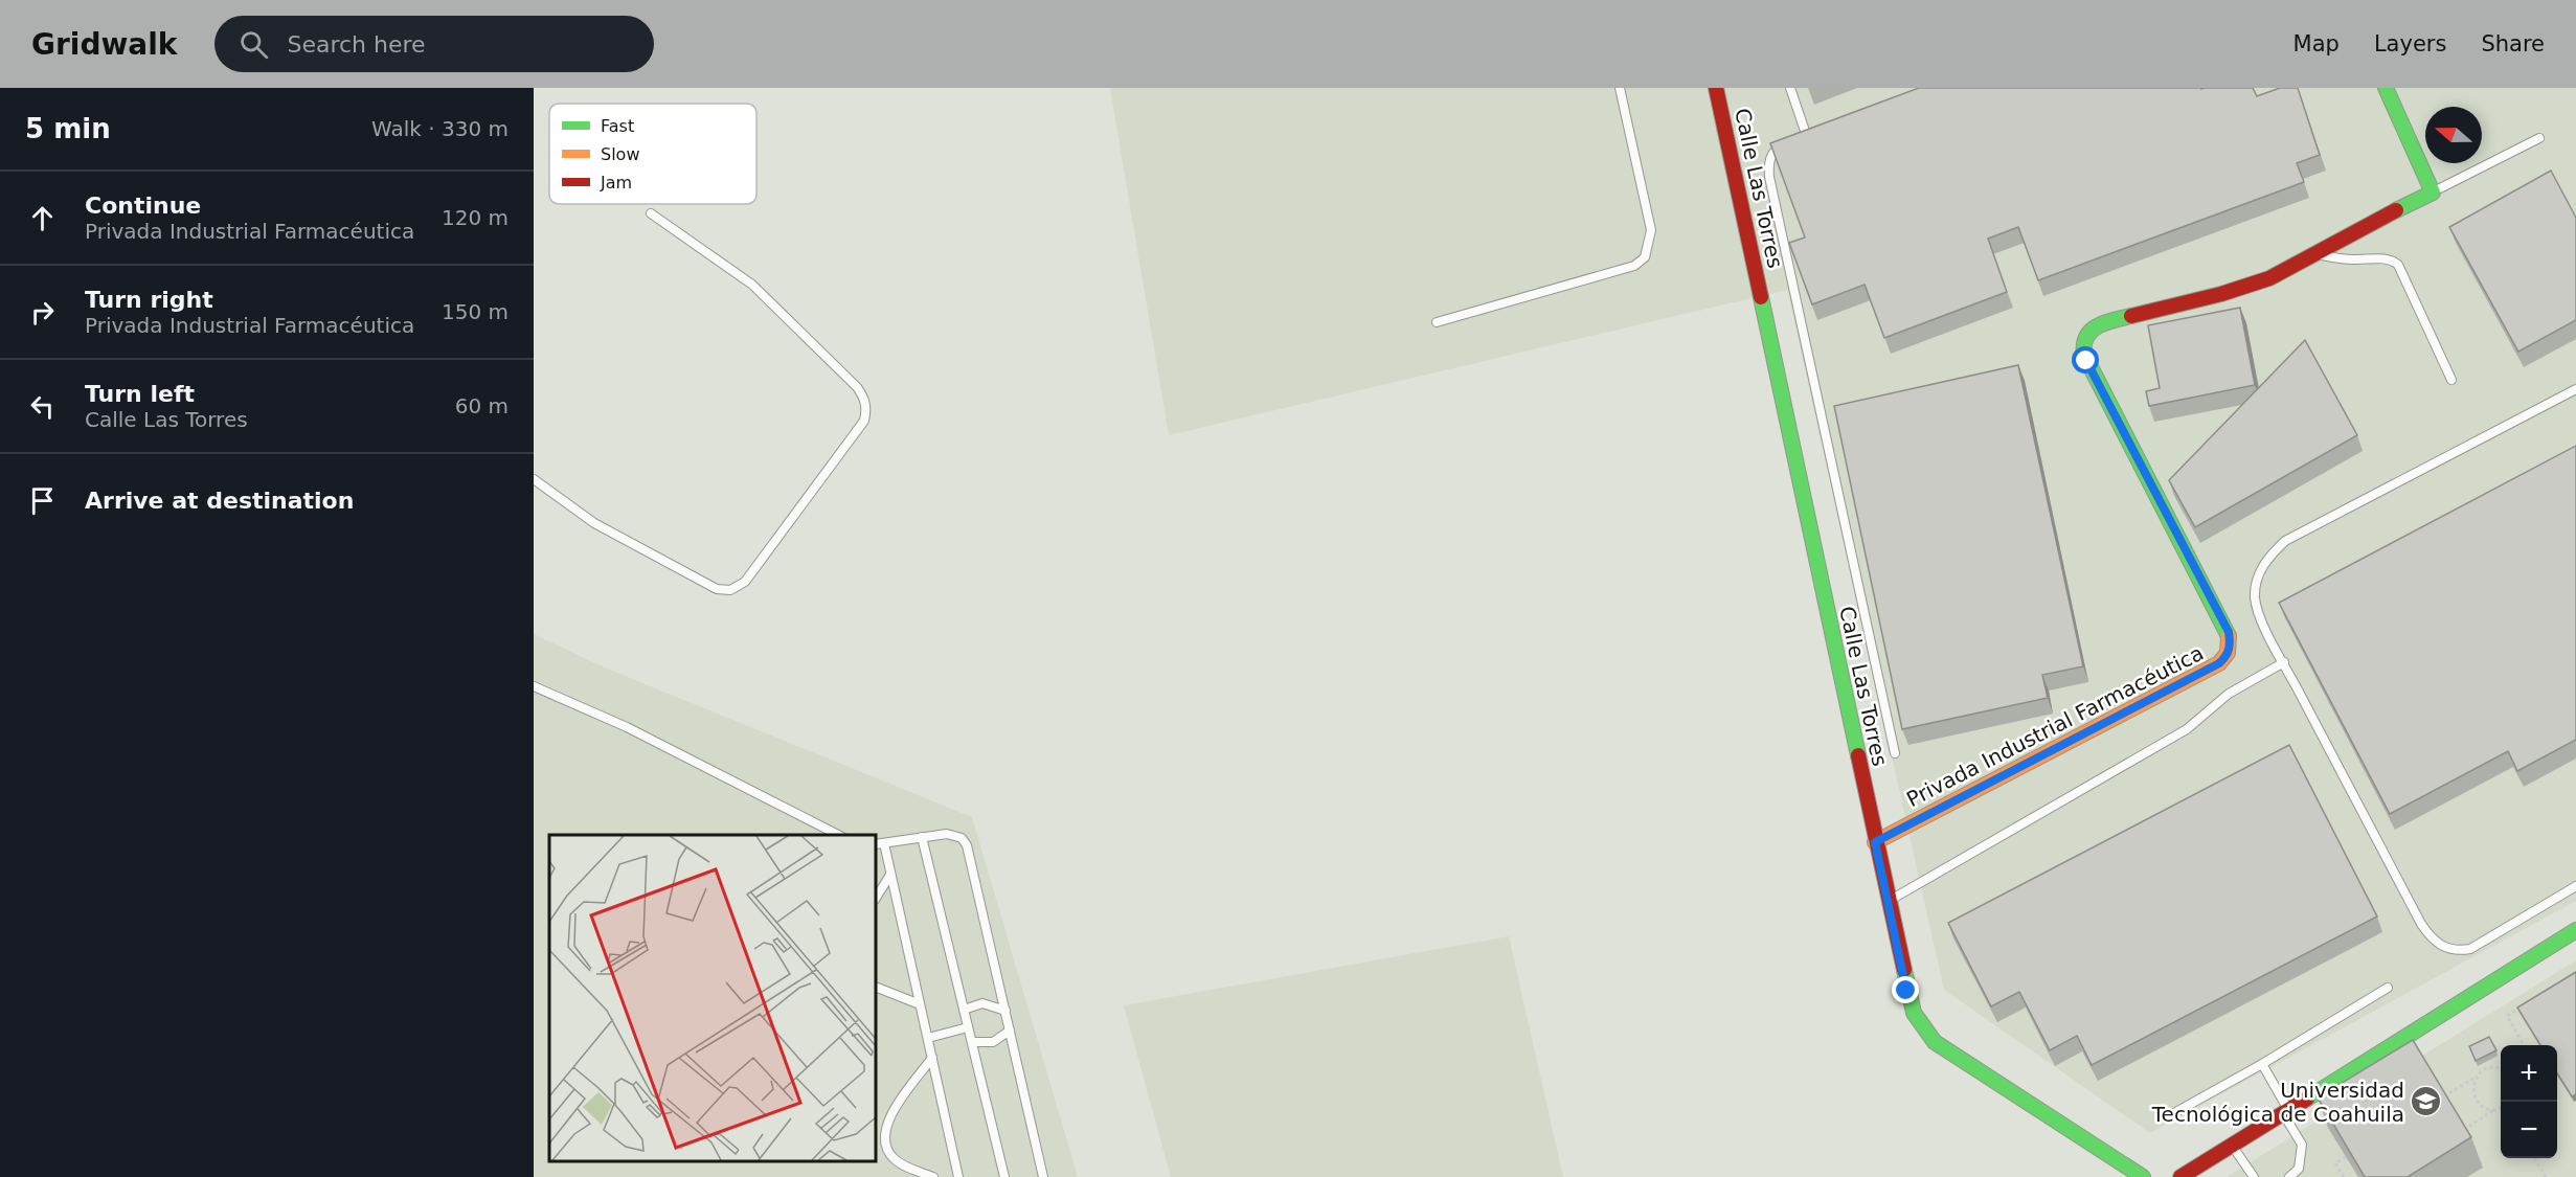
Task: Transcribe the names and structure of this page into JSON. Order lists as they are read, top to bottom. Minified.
{"streets":{"street":["Calle Las Torres","Privada Industrial Farmacéutica"]},"crossings":[["Calle Las Torres","Privada Industrial Farmacéutica"]],"places":{"school or university":["Universidad Tecnológica de Coahuila"]},"legend":["Fast","Slow","Jam"],"north":"left","page":{"header":"Gridwalk","search":"Search here","nav":["Map","Layers","Share"],"heading":["5 min","Walk · 330 m"],"list":[["Continue","Privada Industrial Farmacéutica","120 m"],["Turn right","Privada Industrial Farmacéutica","150 m"],["Turn left","Calle Las Torres","60 m"],"Arrive at destination"],"map_buttons":["+","−"]}}
